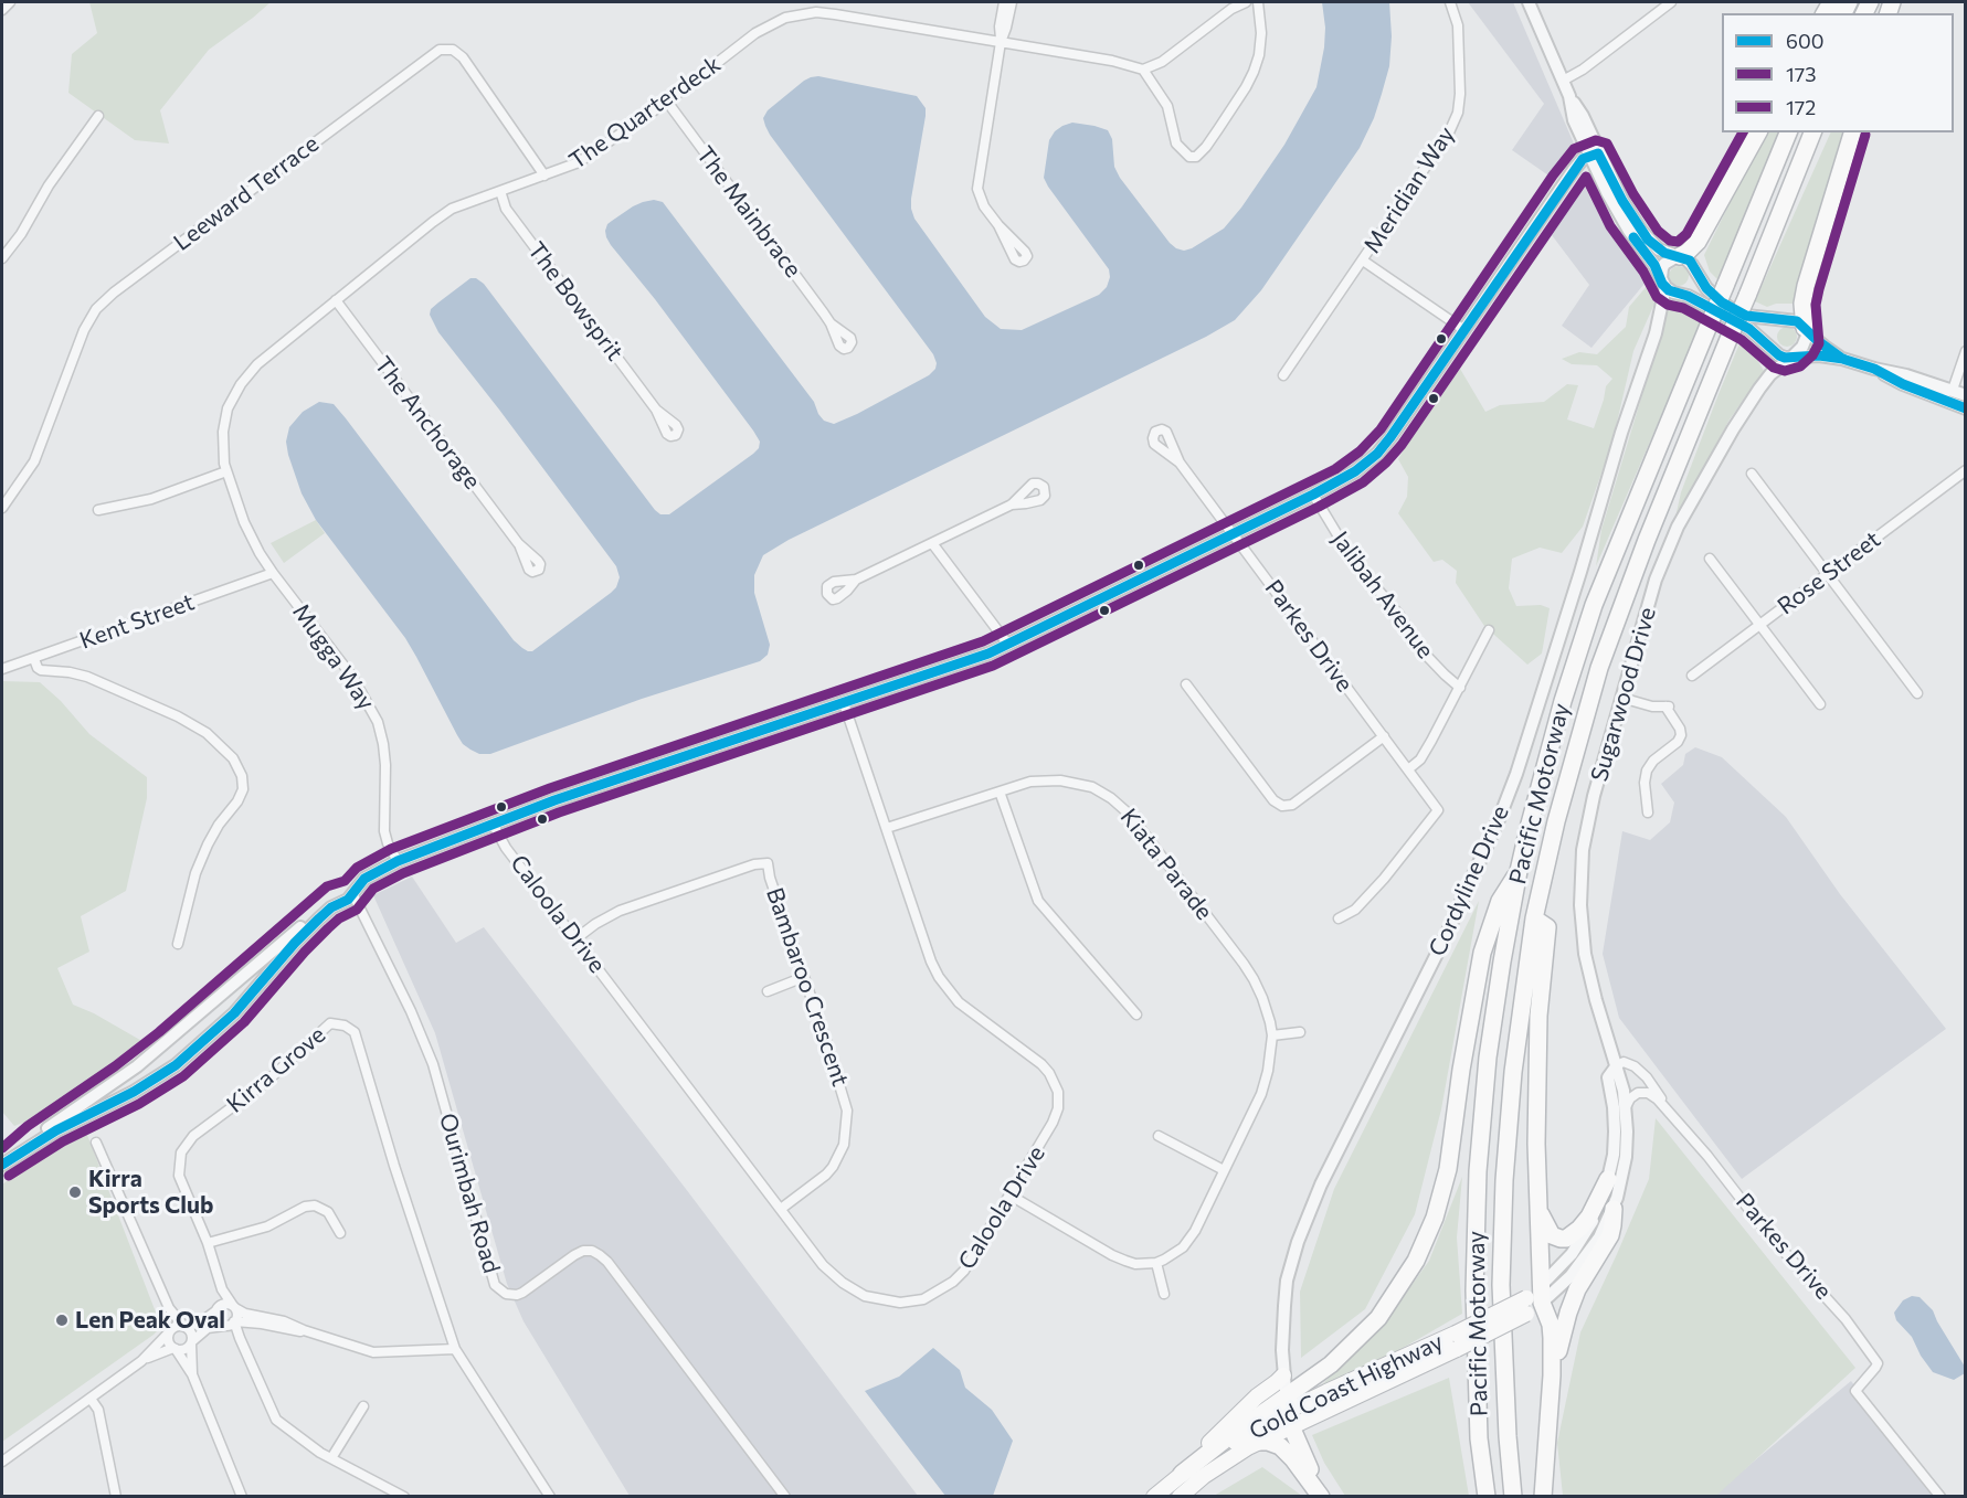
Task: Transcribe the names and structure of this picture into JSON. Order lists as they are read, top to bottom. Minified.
{"streets":{"highway":["Pacific Motorway","Gold Coast Highway"],"street":["The Quarterdeck","Meridian Way","Leeward Terrace","The Mainbrace","The Bowsprit","The Anchorage","Rose Street","Jalibah Avenue","Kent Street","Parkes Drive","Mugga Way","Sugarwood Drive","Kiata Parade","Cordyline Drive","Caloola Drive","Bambaroo Crescent","Kirra Grove","Ourimbah Road"]},"crossings":[["The Quarterdeck","Leeward Terrace"],["The Quarterdeck","The Mainbrace"],["The Quarterdeck","The Bowsprit"],["The Quarterdeck","The Anchorage"],["The Quarterdeck","Kent Street"],["The Quarterdeck","Mugga Way"],["Kent Street","Mugga Way"],["Parkes Drive","Sugarwood Drive"],["Sugarwood Drive","Gold Coast Highway"],["Kiata Parade","Caloola Drive"],["Cordyline Drive","Gold Coast Highway"],["Caloola Drive","Bambaroo Crescent"]],"places":["Kirra Sports Club","Len Peak Oval"],"lines":["transit line 172","transit line 173","transit line 600"],"legend":["600","173","172"]}
